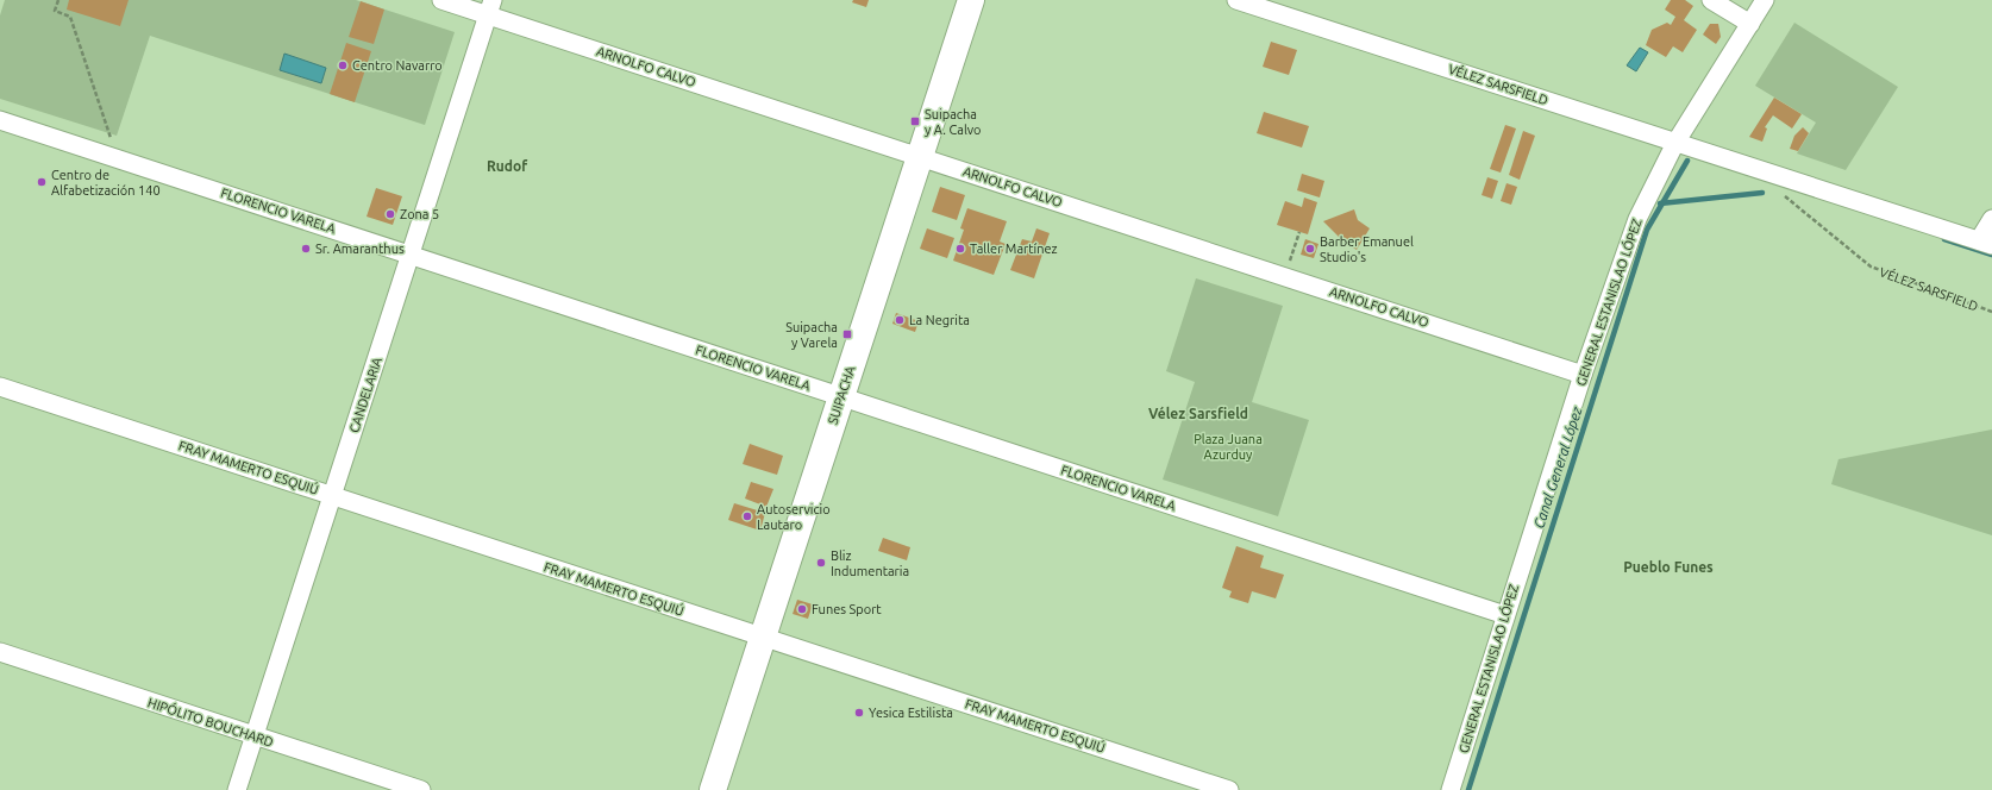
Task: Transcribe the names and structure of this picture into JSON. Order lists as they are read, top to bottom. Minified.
{"streets":{"main road":["SUIPACHA"],"street":["ARNOLFO CALVO","VÉLEZ SARSFIELD","FLORENCIO VARELA","GENERAL ESTANISLAO LÓPEZ","CANDELARIA","FRAY MAMERTO ESQUIÚ","HIPÓLITO BOUCHARD"]},"crossings":[["ARNOLFO CALVO","GENERAL ESTANISLAO LÓPEZ"],["ARNOLFO CALVO","CANDELARIA"],["ARNOLFO CALVO","SUIPACHA"],["VÉLEZ SARSFIELD","GENERAL ESTANISLAO LÓPEZ"],["FLORENCIO VARELA","GENERAL ESTANISLAO LÓPEZ"],["FLORENCIO VARELA","CANDELARIA"],["FLORENCIO VARELA","SUIPACHA"],["CANDELARIA","FRAY MAMERTO ESQUIÚ"],["CANDELARIA","HIPÓLITO BOUCHARD"],["SUIPACHA","FRAY MAMERTO ESQUIÚ"]],"districts":["Rudof","Vélez Sarsfield","Pueblo Funes"],"water":["Canal General López"],"parks":["Plaza Juana Azurduy"],"places":{"other":["Centro Navarro","Centro de Alfabetización 140","Zona 5","Sr. Amaranthus","Taller Martínez","Barber Emanuel Studio's","La Negrita","Autoservicio Lautaro","Bliz Indumentaria","Funes Sport","Yesica Estilista"],"transit":["Suipacha y A. Calvo","Suipacha y Varela"]}}
